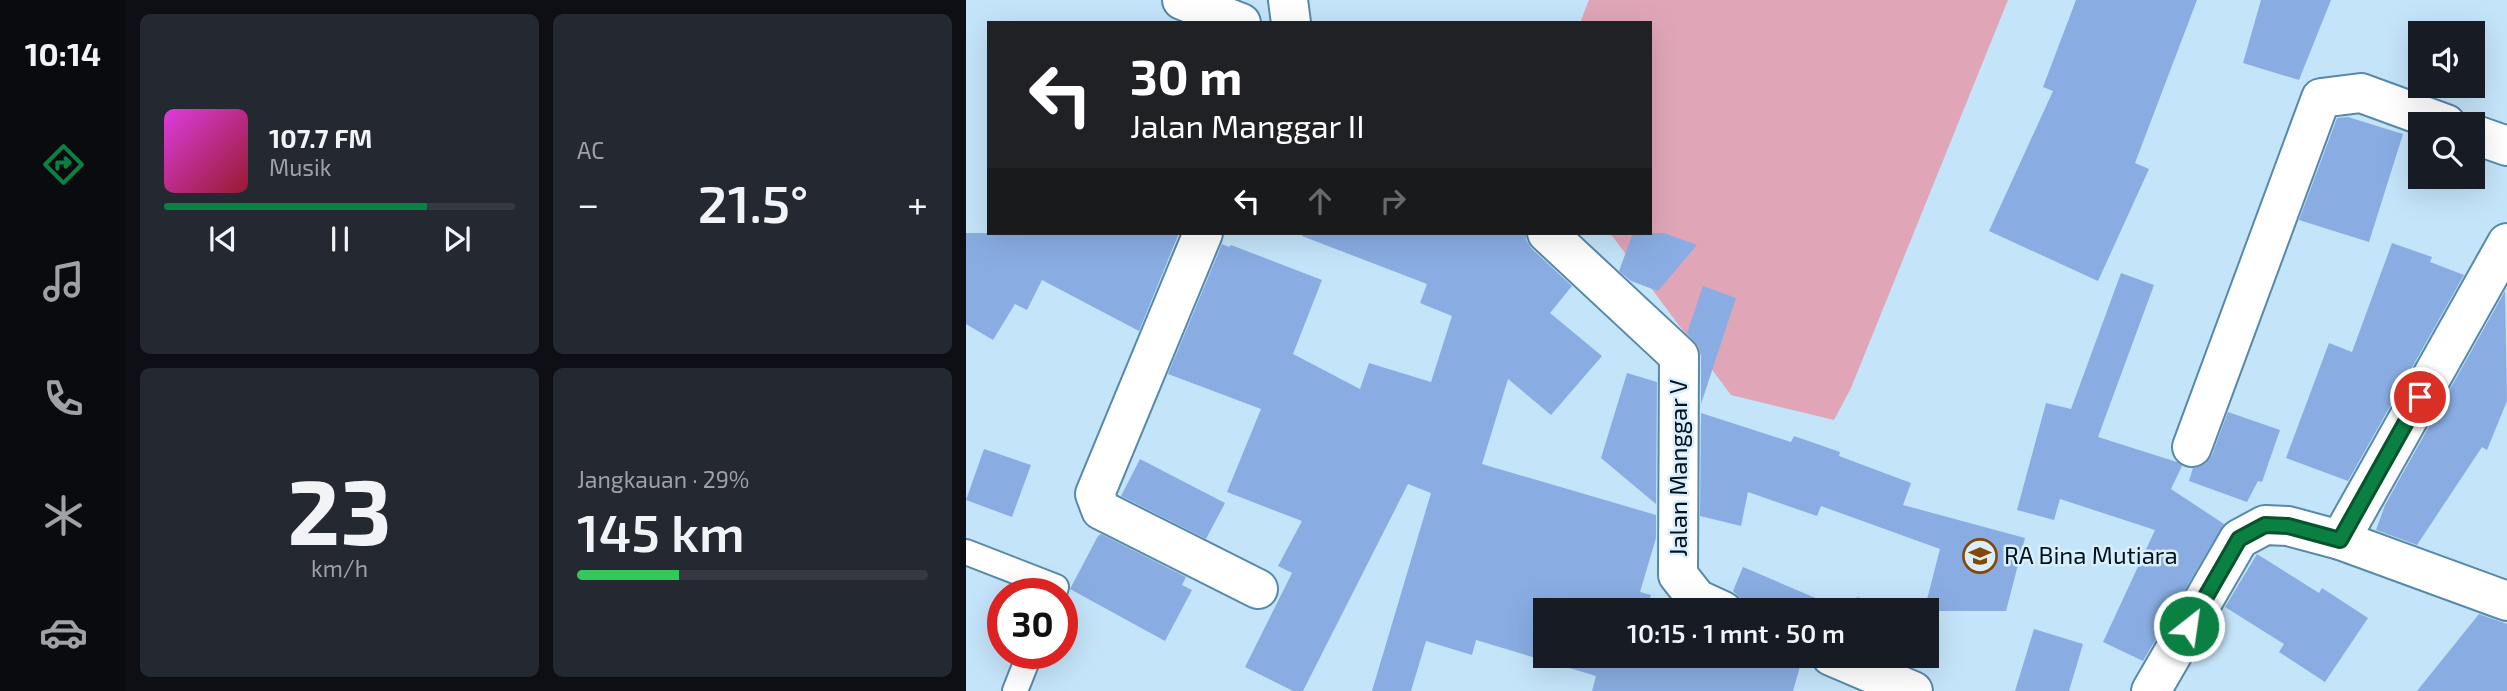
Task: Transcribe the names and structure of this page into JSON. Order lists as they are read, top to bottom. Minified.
{"streets":{"street":["Jalan Manggar V"]},"places":{"school or university":["RA Bina Mutiara"]},"page":{"tabs":"10:14","tile":["AC",["23","km/h"],["Jangkauan · 29%","145 km"]],"turn":["30 m","Jalan Manggar II"],"song":["107.7 FM","Musik"],"heat":["−","21.5°","+"],"limit":"30","trip":"10:15 · 1 mnt · 50 m"}}
